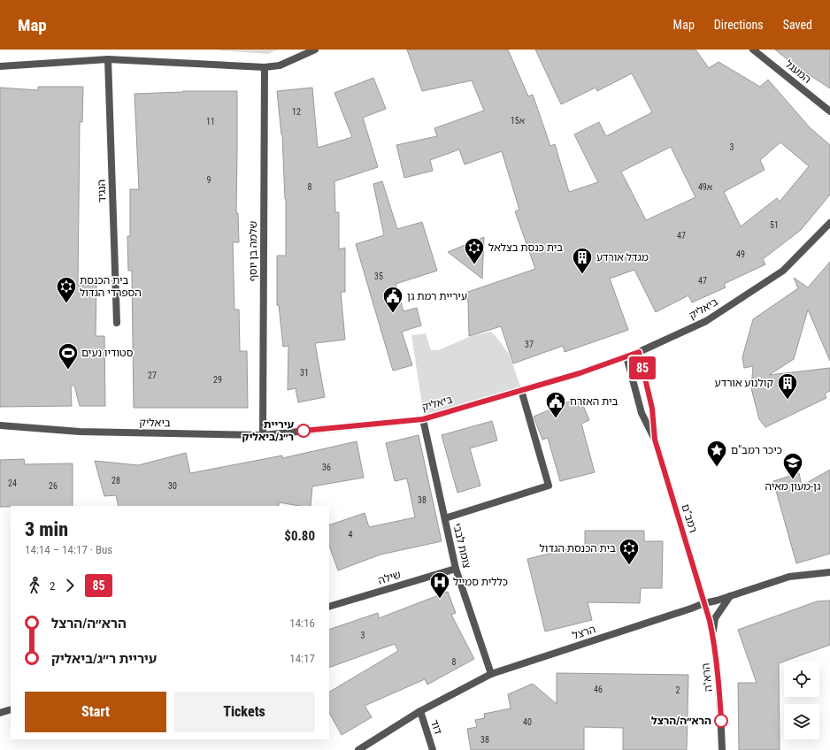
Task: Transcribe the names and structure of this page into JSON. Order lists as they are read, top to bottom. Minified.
{"streets":{"street":["המעגל","הנגיד","שלמה בן יוסף","ביאליק","רמב\"ם","צומת לבבי","שילה","הרצל","הרא\"ה","דוד"]},"crossings":[["שלמה בן יוסף","ביאליק"],["ביאליק","רמב\"ם"],["ביאליק","צומת לבבי"],["רמב\"ם","הרצל"],["רמב\"ם","הרא\"ה"],["צומת לבבי","שילה"],["צומת לבבי","הרצל"],["הרצל","הרא\"ה"],["הרצל","דוד"]],"places":{"synagogue":["בית כנסת בצלאל","בית הכנסת הספרדי הגדול","בית הכנסת הגדול"],"building":["מגדל אורדע","קולנוע אורדע"],"public building":["עיריית רמת גן","בית האזרח"],"sports":["סטודיו נעים"],"other":["עיריית ר״ג/ביאליק","הרא״ה/הרצל"],"place":["כיכר רמב\"ם"],"school or university":["גן-מעון מאיה"],"hospital":["כללית סמייל"]},"lines":["bus line 85"],"house_numbers":["12","15א","11","3","9","8","49א","51","47","49","35","47","37","31","27","29","36","28","24","26","30","38","4","3","8","46","2","40","38"],"page":{"header":"Map","nav":["Map","Directions","Saved"],"on_map":"85","heading":["3 min","14:14 – 14:17 · Bus","$0.80"],"legs":["2","85"],"list":[{"name":"הרא״ה/הרצל","value":"14:16"},{"name":"עיריית ר״ג/ביאליק","value":"14:17"}],"buttons":["Start","Tickets"]}}
